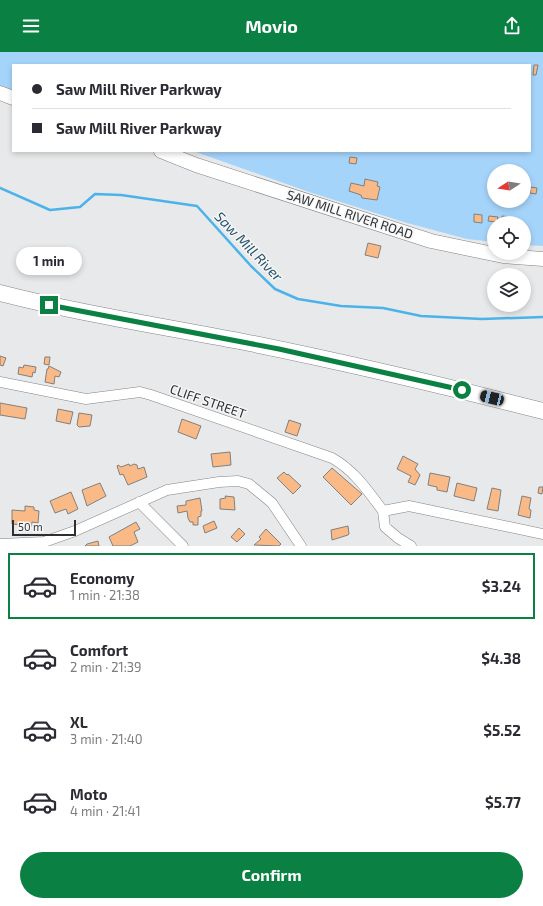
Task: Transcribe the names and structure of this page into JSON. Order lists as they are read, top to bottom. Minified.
{"streets":{"main road":["SAW MILL RIVER ROAD"],"street":["CLIFF STREET"]},"water":["Saw Mill River"],"scale_bar":"50 m","north":"left","page":{"header":"Movio","banner":["Saw Mill River Parkway","Saw Mill River Parkway"],"bubble":"1 min","scale":"50 m","list":[{"name":"Economy","note":"1 min · 21:38","value":"$3.24"},{"name":"Comfort","note":"2 min · 21:39","value":"$4.38"},{"name":"XL","note":"3 min · 21:40","value":"$5.52"},{"name":"Moto","note":"4 min · 21:41","value":"$5.77"}],"buttons":"Confirm"}}
